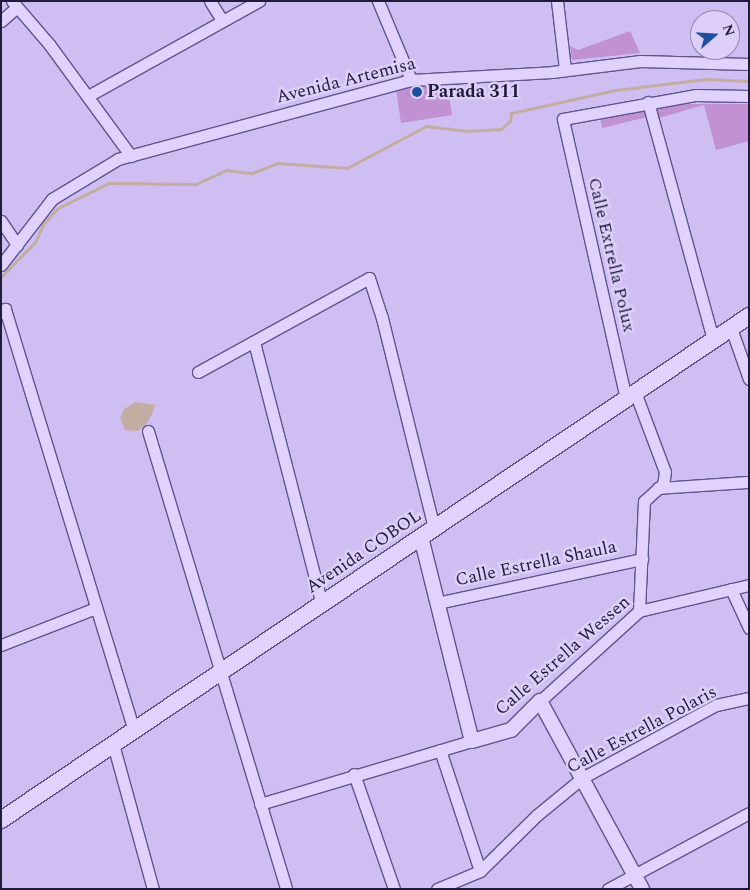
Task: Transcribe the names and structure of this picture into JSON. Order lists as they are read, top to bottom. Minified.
{"streets":{"main road":["Avenida COBOL"],"street":["Avenida Artemisa","Calle Extrella Polux","Calle Estrella Shaula","Calle Estrella Wessen","Calle Estrella Polaris"]},"crossings":[["Calle Extrella Polux","Avenida COBOL"]],"places":["Parada 311"],"north":"right"}
